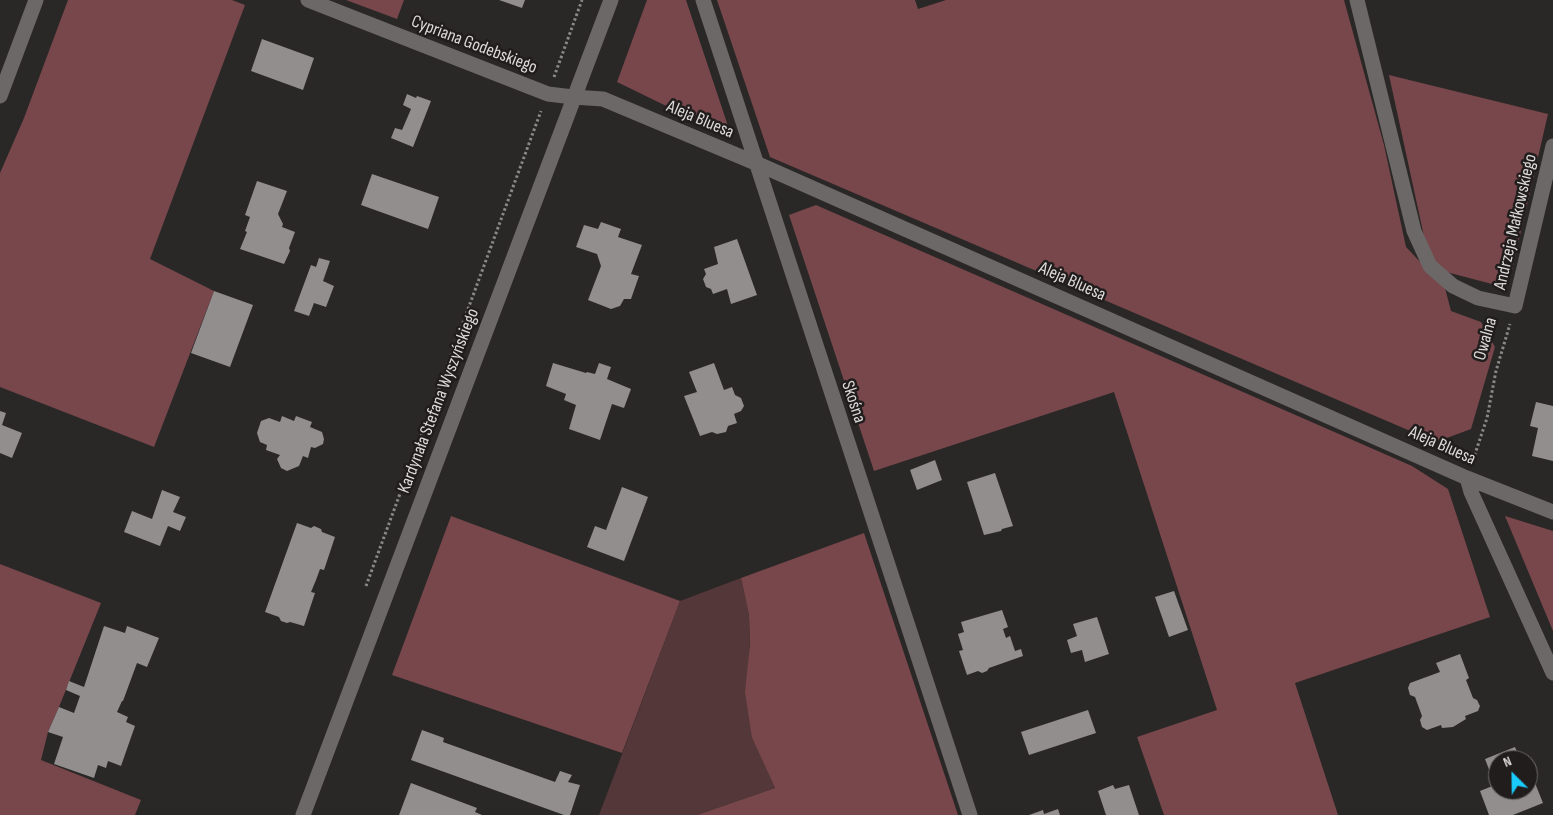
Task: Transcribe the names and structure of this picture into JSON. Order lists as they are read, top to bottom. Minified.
{"streets":{"street":["Cypriana Godebskiego","Aleja Bluesa","Andrzeja Małkowskiego","Owalna","Kardynała Stefana Wyszyńskiego","Skośna"]},"crossings":[["Cypriana Godebskiego","Aleja Bluesa"],["Cypriana Godebskiego","Kardynała Stefana Wyszyńskiego"],["Aleja Bluesa","Owalna"],["Aleja Bluesa","Kardynała Stefana Wyszyńskiego"],["Aleja Bluesa","Skośna"],["Andrzeja Małkowskiego","Owalna"]],"north":"top left"}
